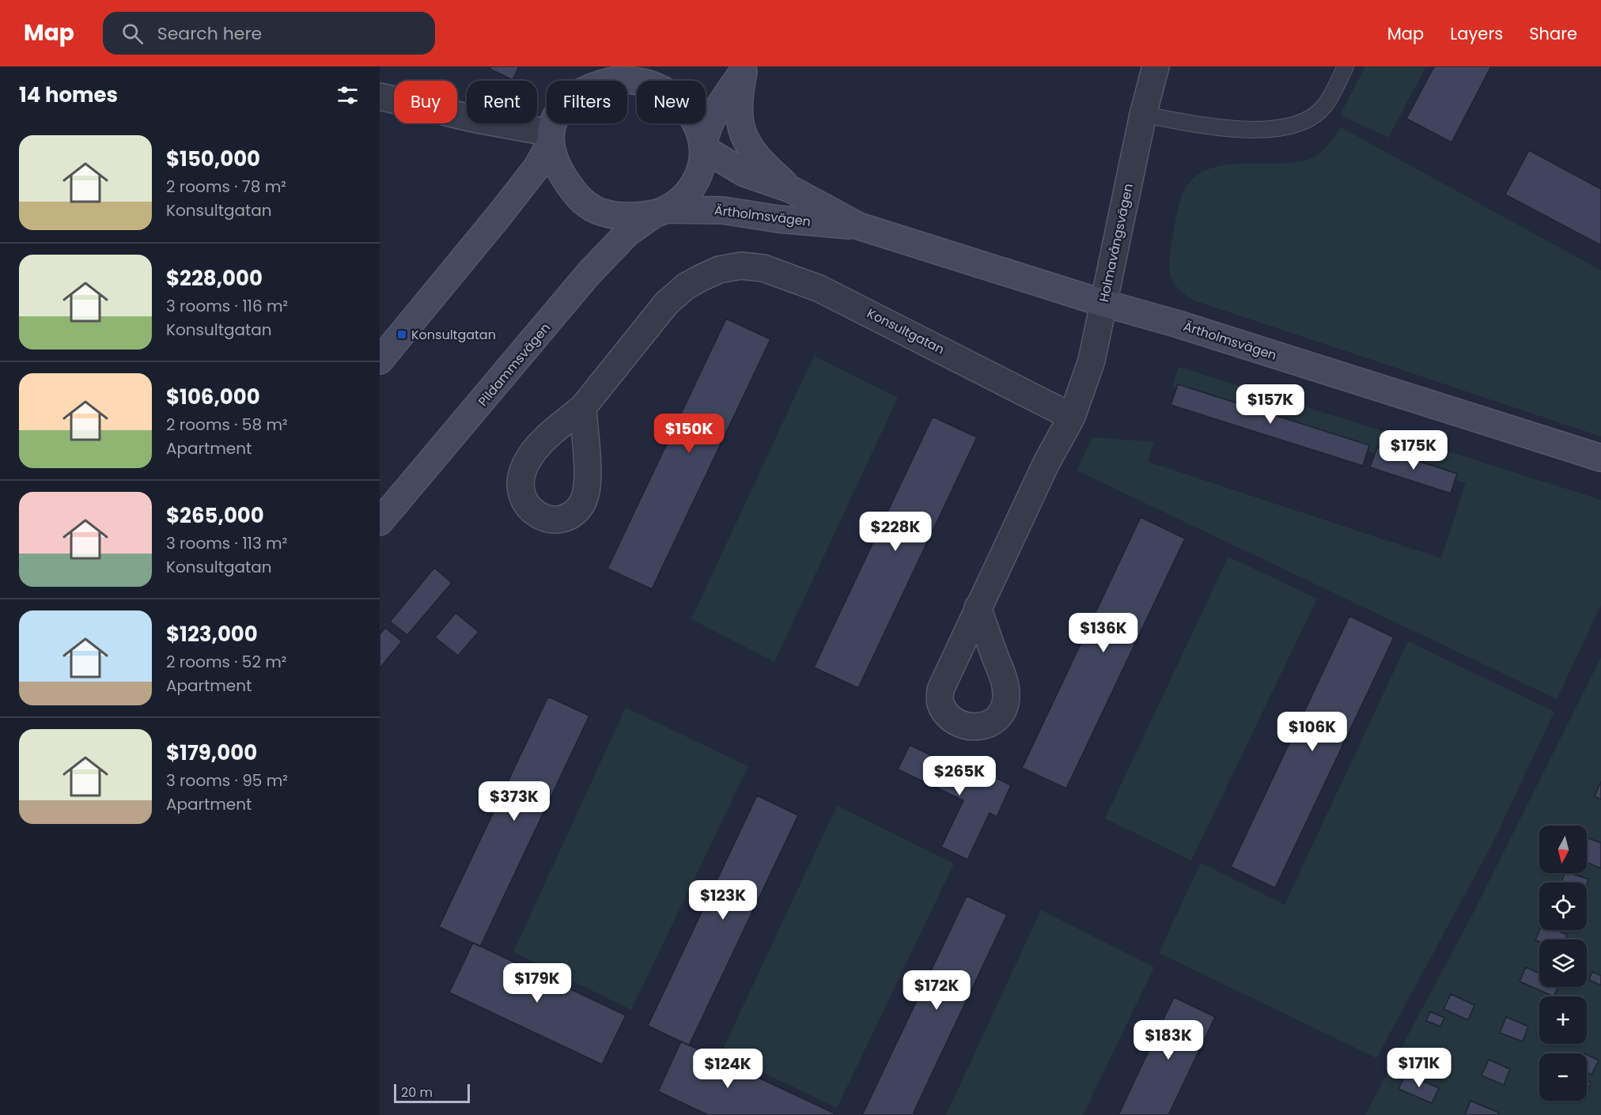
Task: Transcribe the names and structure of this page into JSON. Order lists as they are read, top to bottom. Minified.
{"streets":{"main road":["Ärtholmsvägen","Pildammsvägen"],"street":["Holmavångsvägen","Konsultgatan"]},"crossings":[["Ärtholmsvägen","Holmavångsvägen"],["Ärtholmsvägen","Pildammsvägen"],["Holmavångsvägen","Konsultgatan"]],"places":{"transit":["Konsultgatan"]},"scale_bar":"20 m","north":"bottom","page":{"header":"Map","search":"Search here","nav":["Map","Layers","Share"],"heading":"14 homes","chip":["Buy","Rent","Filters","New"],"list":[{"name":"$150,000","note":"2 rooms · 78 m² · Konsultgatan"},{"name":"$228,000","note":"3 rooms · 116 m² · Konsultgatan"},{"name":"$106,000","note":"2 rooms · 58 m² · Apartment"},{"name":"$265,000","note":"3 rooms · 113 m² · Konsultgatan"},{"name":"$123,000","note":"2 rooms · 52 m² · Apartment"},{"name":"$179,000","note":"3 rooms · 95 m² · Apartment"}],"price":["$157K","$150K","$175K","$228K","$136K","$106K","$265K","$373K","$123K","$179K","$172K","$183K","$171K","$124K"],"map_buttons":["+","−"],"scale":"20 m"}}
